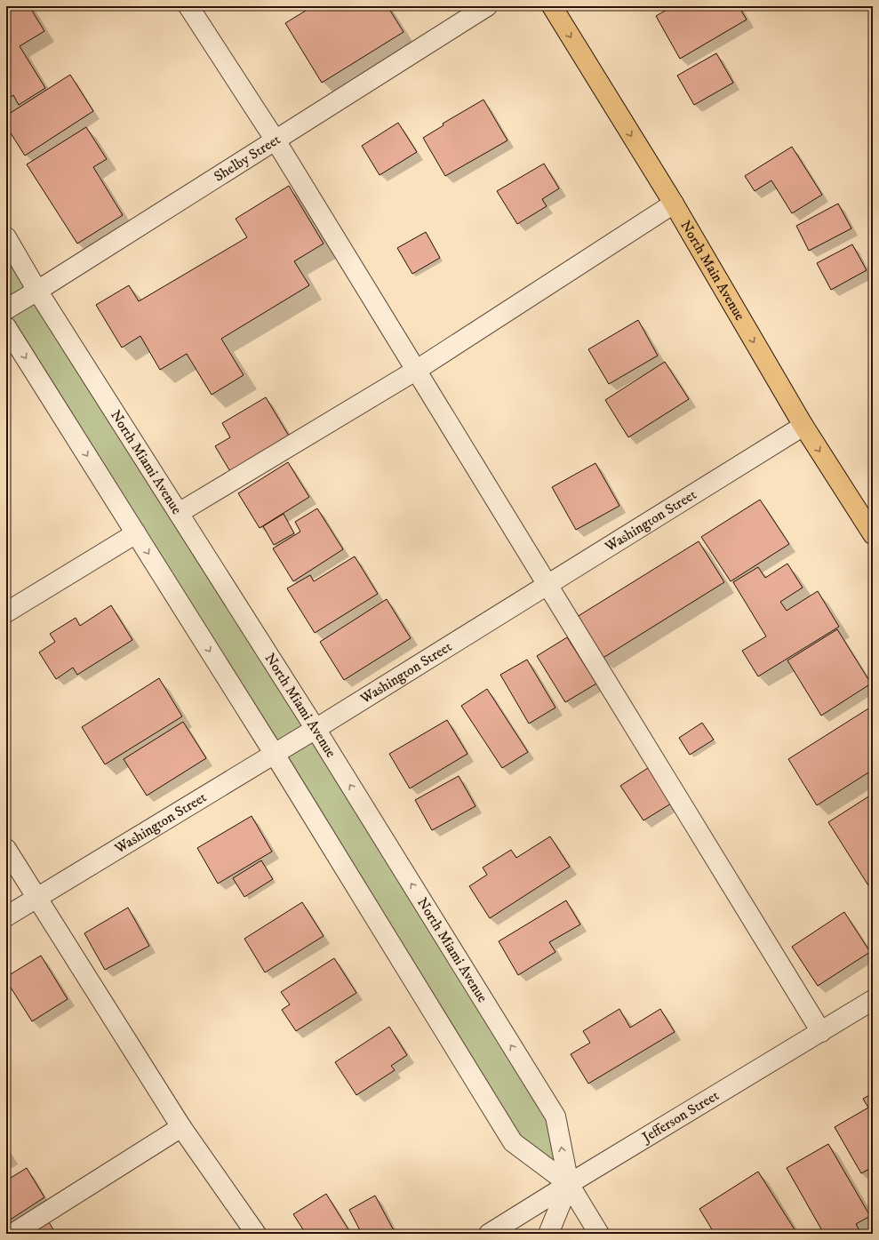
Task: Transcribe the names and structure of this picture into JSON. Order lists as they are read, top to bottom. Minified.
{"streets":{"main road":["North Main Avenue"],"street":["Shelby Street","North Miami Avenue","Washington Street","Jefferson Street"]},"crossings":[["Shelby Street","North Miami Avenue"],["North Main Avenue","Washington Street"],["North Miami Avenue","Washington Street"],["North Miami Avenue","Jefferson Street"]],"one_way":["North Main Avenue"]}
